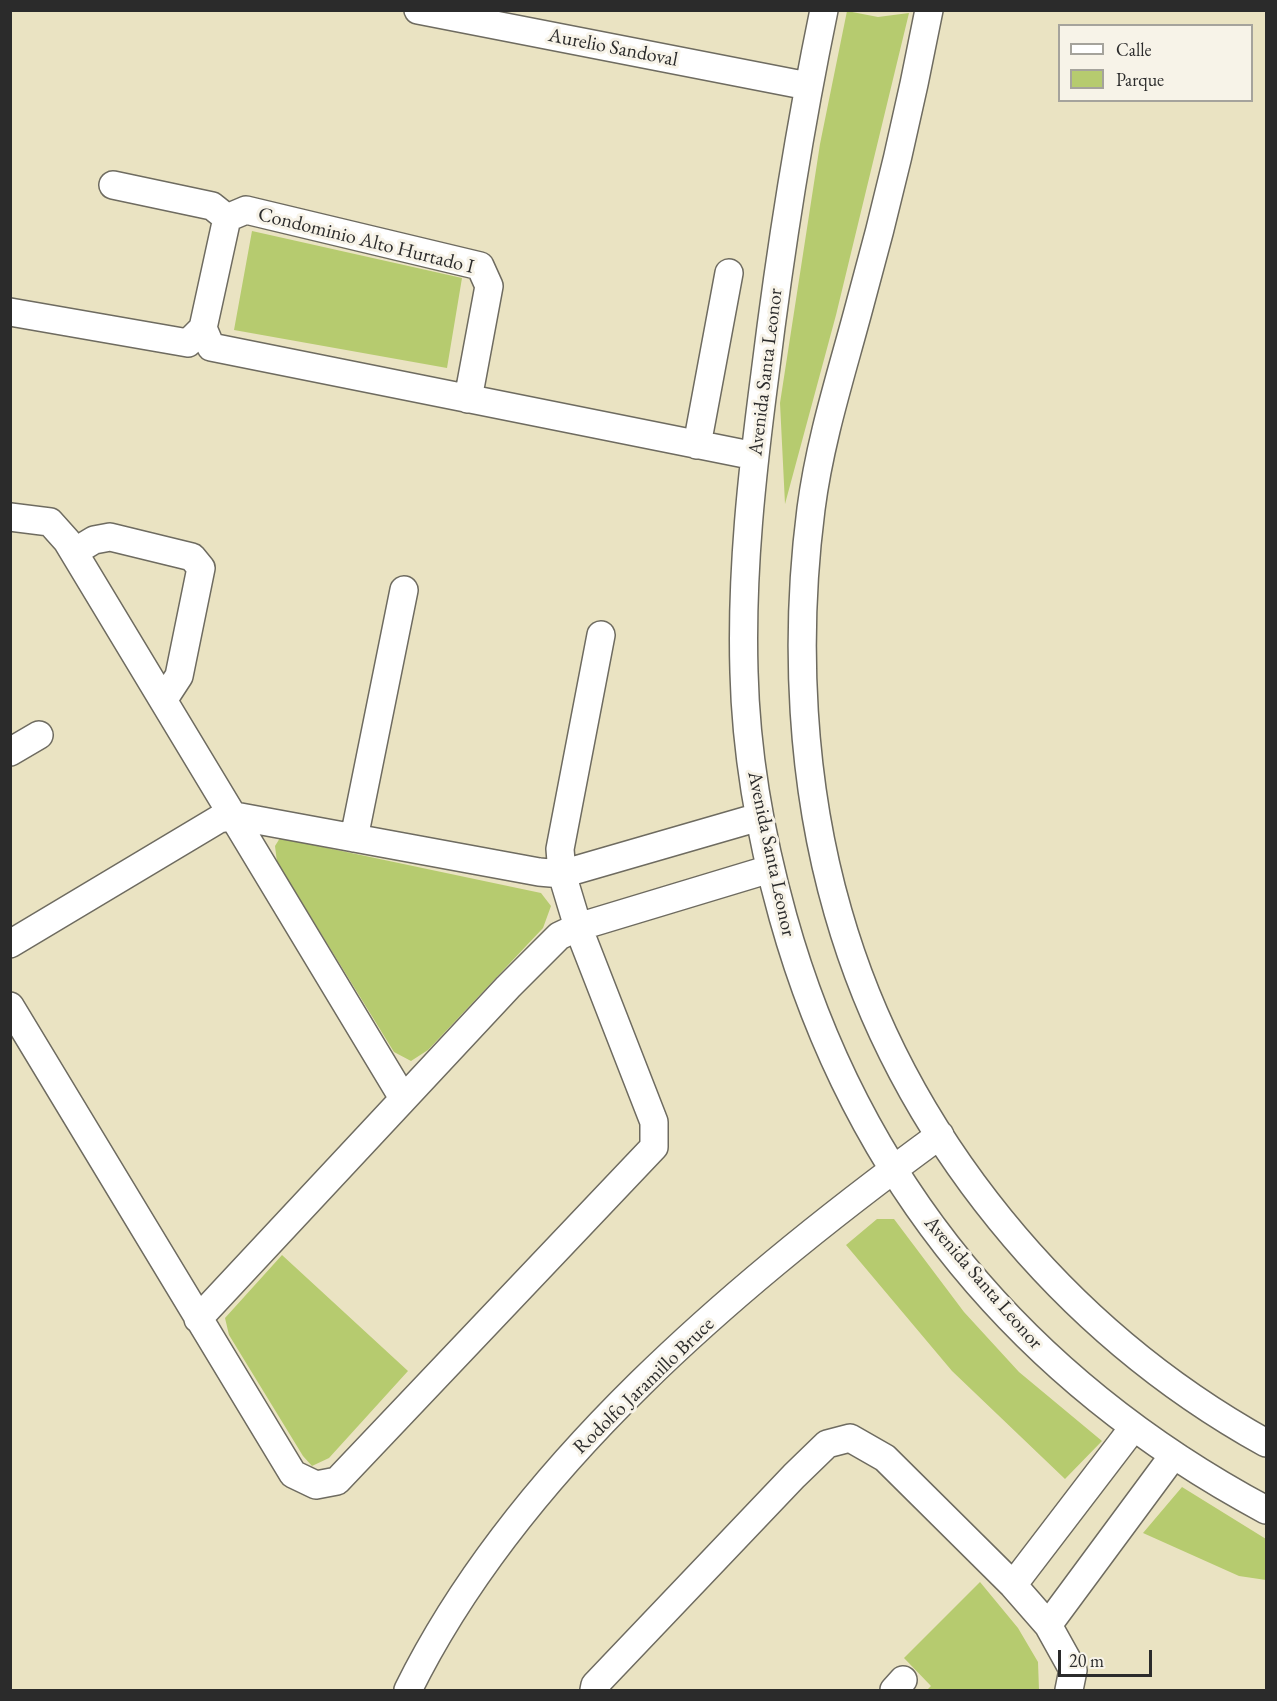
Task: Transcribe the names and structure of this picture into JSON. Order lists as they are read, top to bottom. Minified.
{"streets":{"street":["Aurelio Sandoval","Condominio Alto Hurtado I","Avenida Santa Leonor","Rodolfo Jaramillo Bruce"]},"crossings":[["Aurelio Sandoval","Avenida Santa Leonor"],["Avenida Santa Leonor","Rodolfo Jaramillo Bruce"]],"legend":["Calle","Parque"],"scale_bar":"20 m"}
